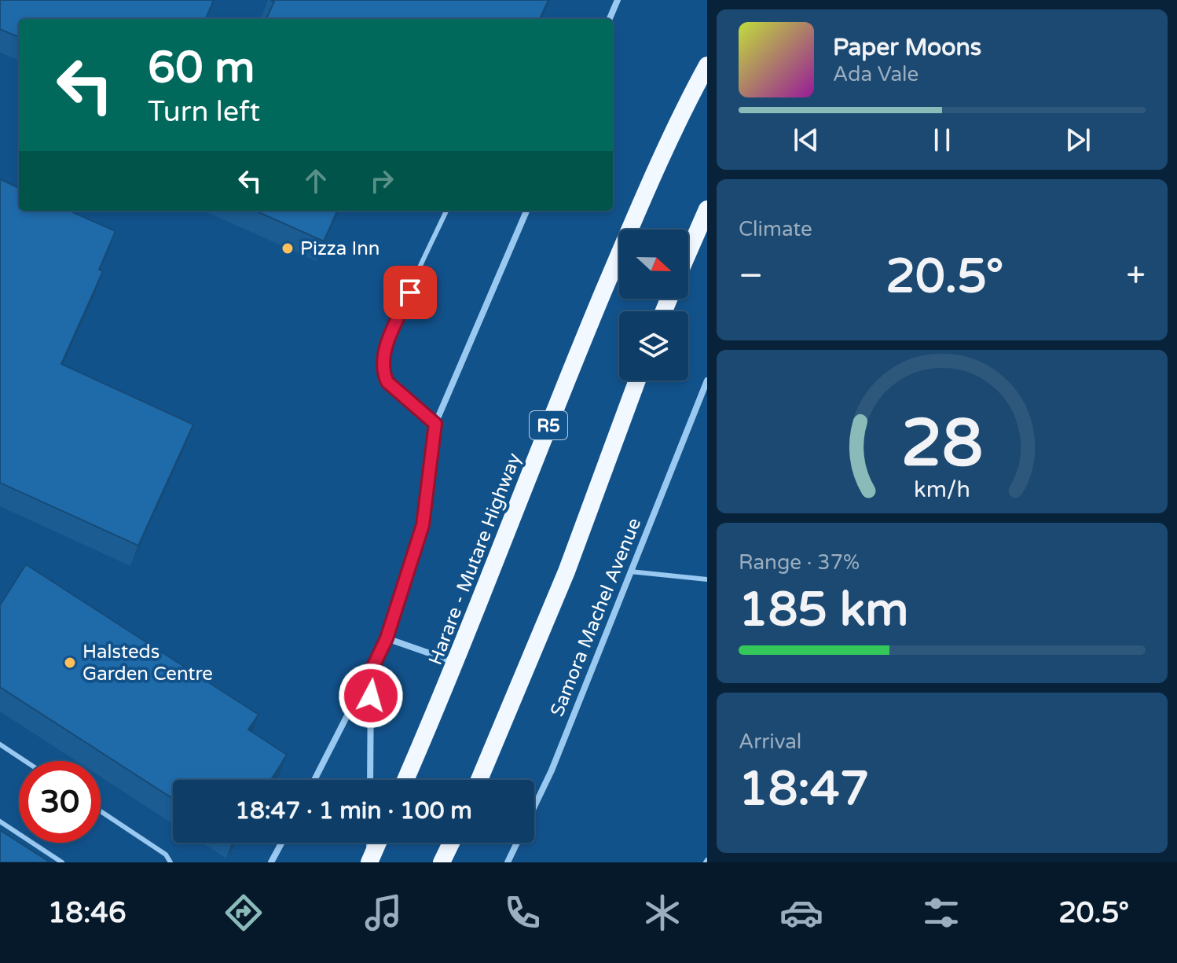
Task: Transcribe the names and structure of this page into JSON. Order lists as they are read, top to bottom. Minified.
{"streets":{"highway":["R5","Harare - Mutare Highway"],"street":["Samora Machel Avenue"]},"places":["Pizza Inn","Halsteds Garden Centre"],"north":"right","page":{"turn":["60 m","Turn left"],"song":["Paper Moons","Ada Vale"],"tile":["Climate",["Range · 37%","185 km"],["Arrival","18:47"]],"heat":["−","20.5°","+"],"limit":"30","trip":"18:47 · 1 min · 100 m","tabs":["18:46","20.5°"],"gauge":["28","km/h"]}}
